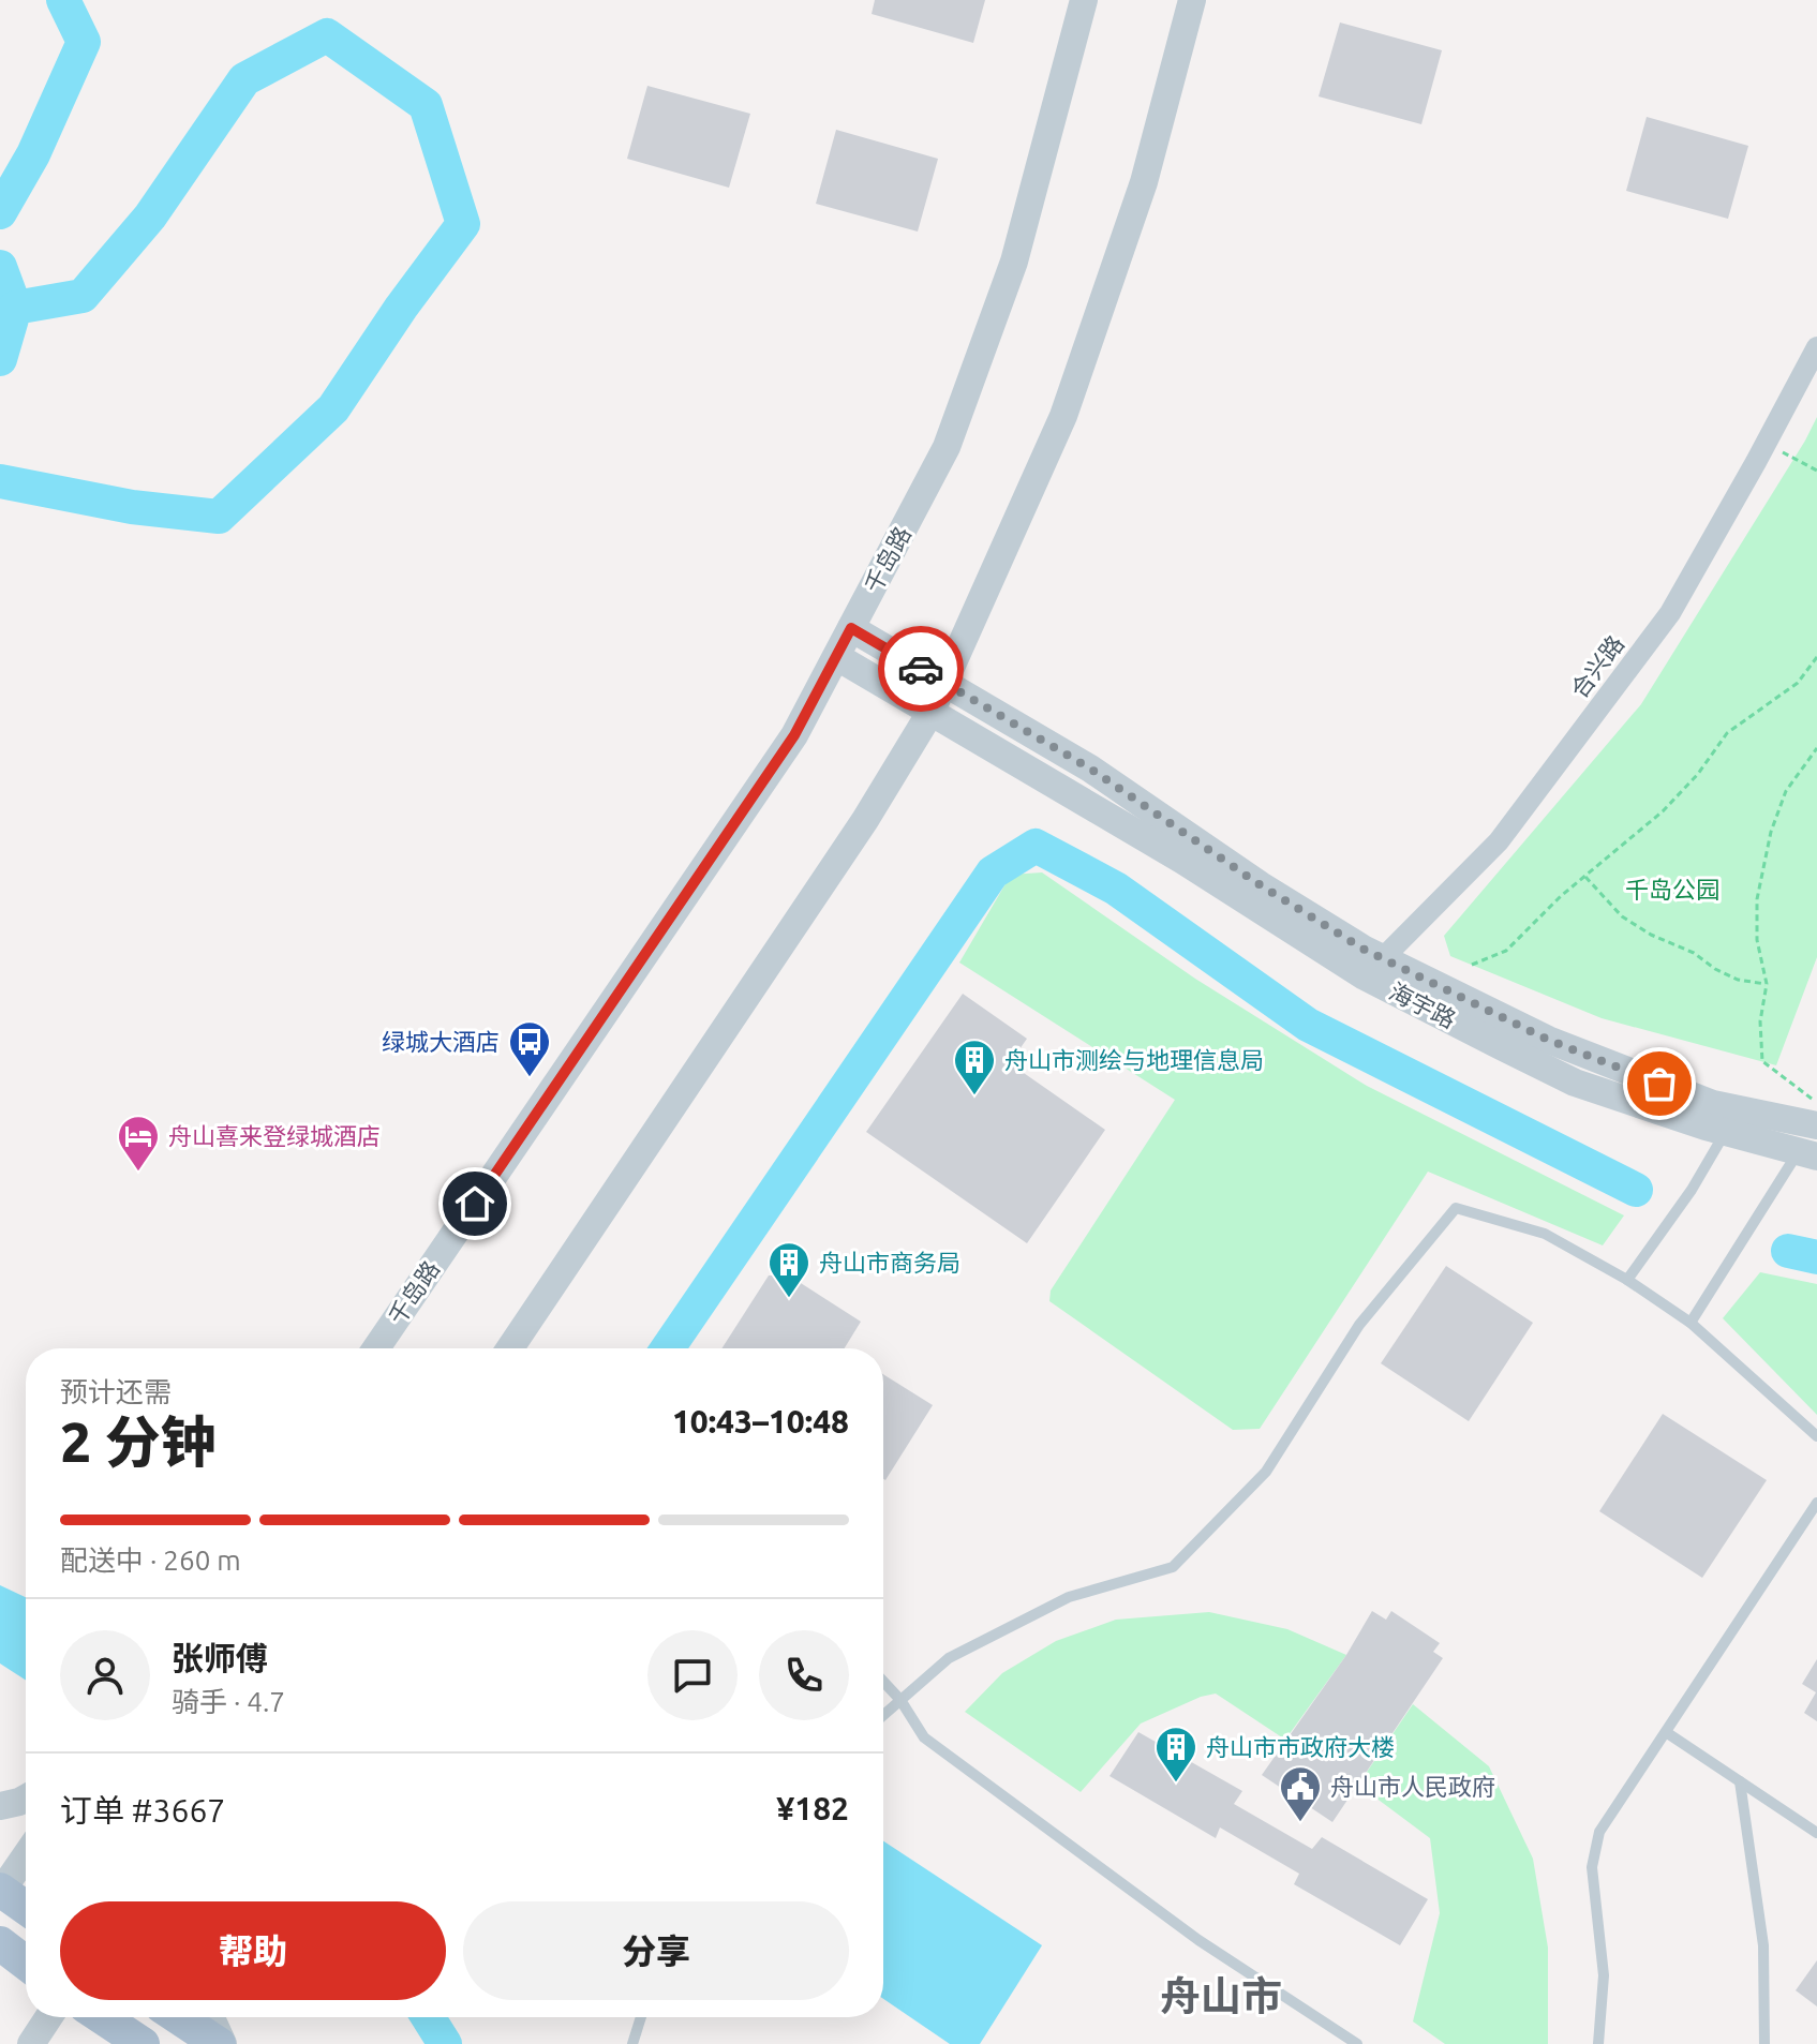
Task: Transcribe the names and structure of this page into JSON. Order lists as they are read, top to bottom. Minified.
{"streets":{"street":["千岛路","合兴路","海宇路"]},"crossings":[["千岛路","海宇路"],["合兴路","海宇路"]],"districts":["舟山市"],"parks":["千岛公园"],"places":{"bus stop":["绿城大酒店"],"building":["舟山市测绘与地理信息局","舟山市商务局","舟山市市政府大楼"],"hotel":["舟山喜来登绿城酒店"],"public building":["舟山市人民政府"]},"page":{"heading":["2 分钟","预计还需","10:43–10:48"],"panel":["张师傅","骑手 · 4.7","订单 #3667","¥182"],"bar":"配送中 · 260 m","buttons":["帮助","分享"]}}
